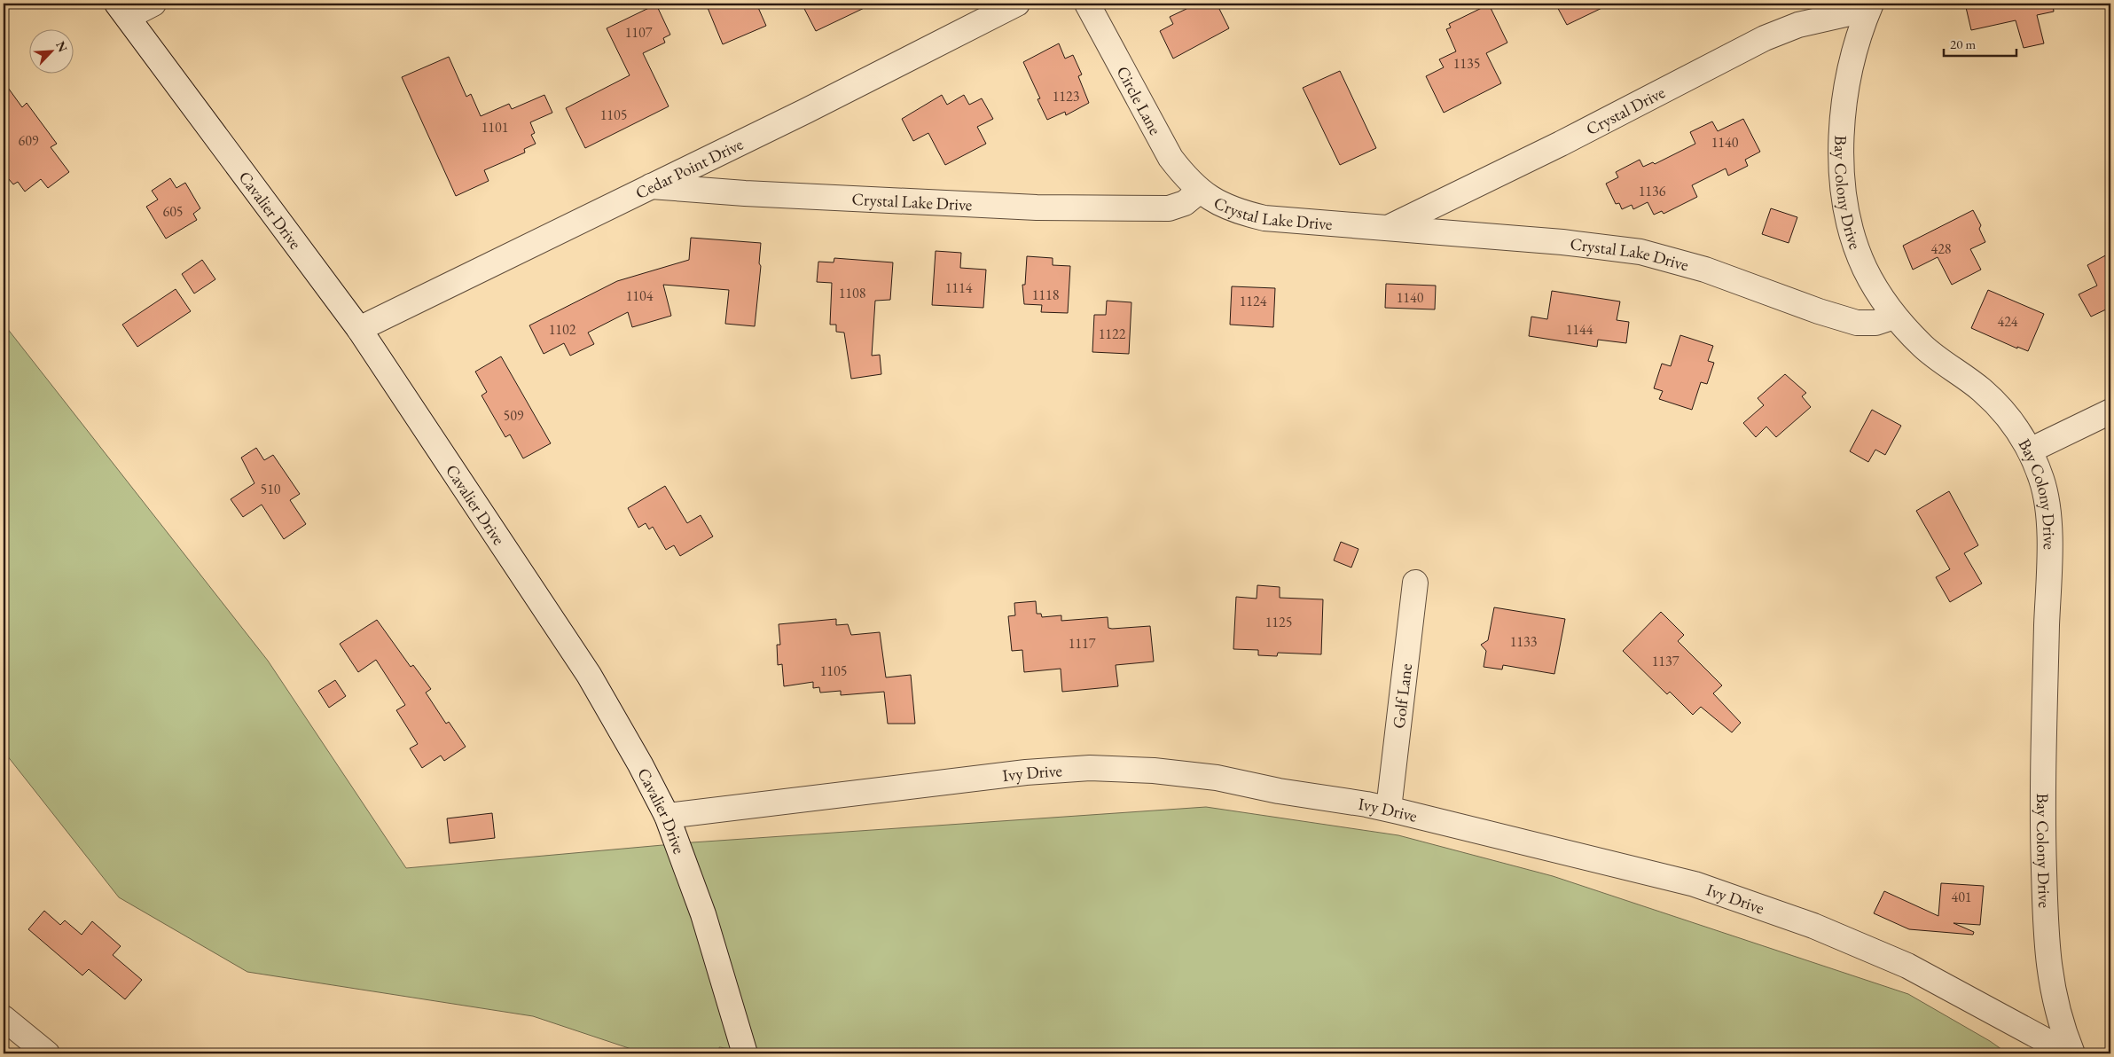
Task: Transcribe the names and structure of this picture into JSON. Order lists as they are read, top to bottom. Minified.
{"streets":{"street":["Circle Lane","Crystal Drive","Cedar Point Drive","Bay Colony Drive","Crystal Lake Drive","Cavalier Drive","Golf Lane","Ivy Drive"]},"crossings":[["Circle Lane","Crystal Lake Drive"],["Crystal Drive","Bay Colony Drive"],["Crystal Drive","Crystal Lake Drive"],["Cedar Point Drive","Crystal Lake Drive"],["Cedar Point Drive","Cavalier Drive"],["Bay Colony Drive","Crystal Lake Drive"],["Bay Colony Drive","Ivy Drive"],["Cavalier Drive","Ivy Drive"],["Golf Lane","Ivy Drive"]],"house_numbers":["1107","1135","1123","1105","1101","609","1140","1136","605","428","1114","1108","1118","1104","1140","1124","424","1102","1144","1122","509","510","1125","1133","1117","1137","1105","401"],"scale_bar":"20 m","north":"top right"}
